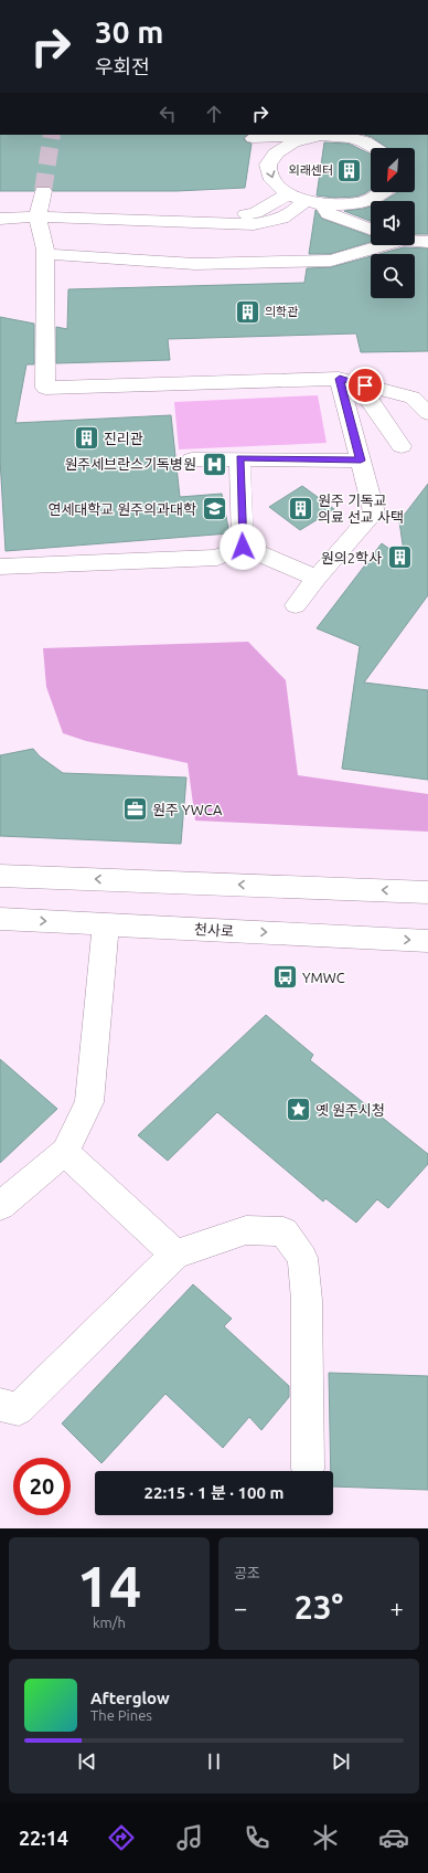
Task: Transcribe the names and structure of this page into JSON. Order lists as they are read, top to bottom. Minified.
{"streets":{"street":["천사로"]},"places":{"building":["외래센터","의학관","진리관","원주 기독교 의료 선교 사택","원의2학사"],"hospital":["원주세브란스기독병원"],"school or university":["연세대학교 원주의과대학"],"office":["원주 YWCA"],"bus stop":["YMWC"],"place":["옛 원주시청"]},"north":"bottom left","page":{"turn":["30 m","우회전"],"limit":"20","trip":"22:15 · 1 분 · 100 m","tile":[["14","km/h"],"공조"],"heat":["−","23°","+"],"song":["Afterglow","The Pines"],"tabs":"22:14"}}
